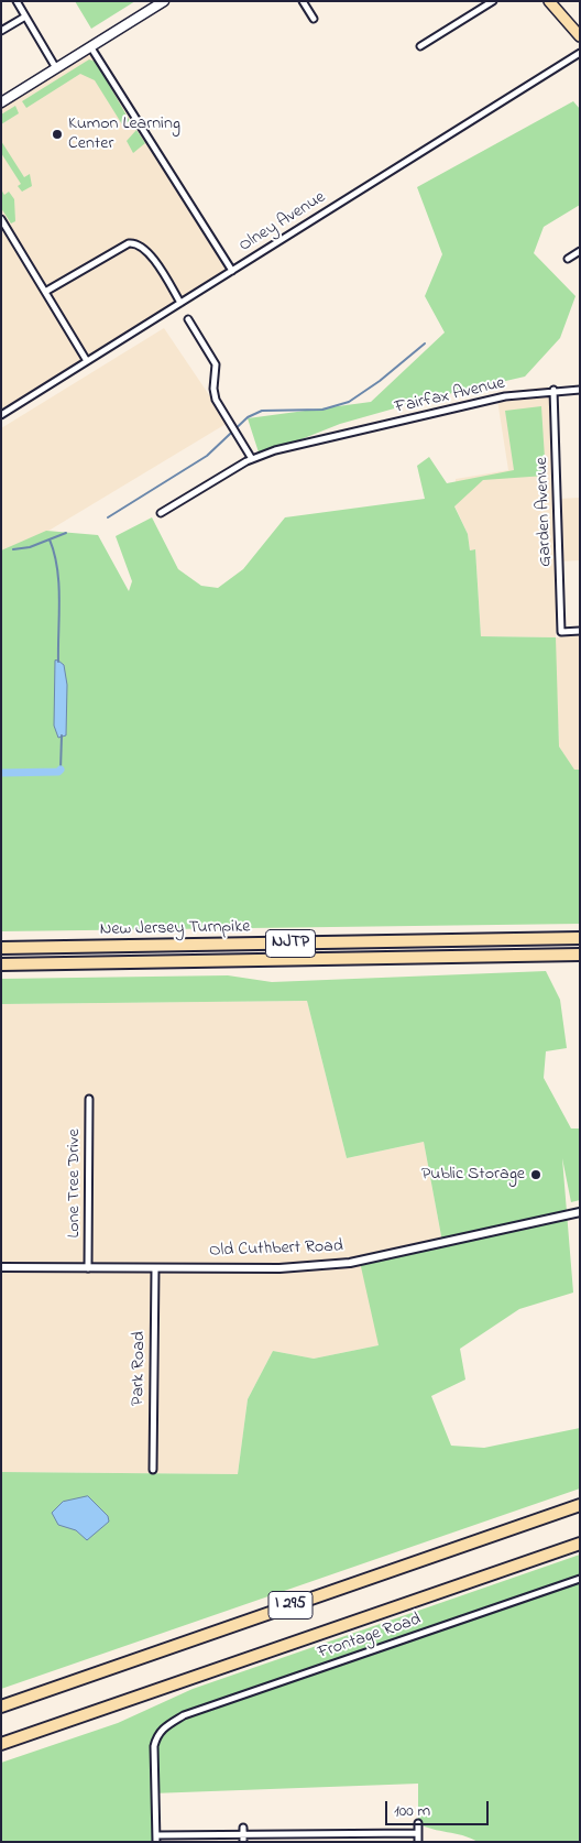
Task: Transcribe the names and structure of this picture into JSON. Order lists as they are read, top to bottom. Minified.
{"streets":{"highway":["New Jersey Turnpike","NJTP","I 295"],"street":["Olney Avenue","Fairfax Avenue","Garden Avenue","Lone Tree Drive","Old Cuthbert Road","Park Road","Frontage Road"]},"crossings":[["Fairfax Avenue","Garden Avenue"],["Lone Tree Drive","Old Cuthbert Road"],["Old Cuthbert Road","Park Road"]],"places":["Kumon Learning Center","Public Storage"],"scale_bar":"100 m"}
